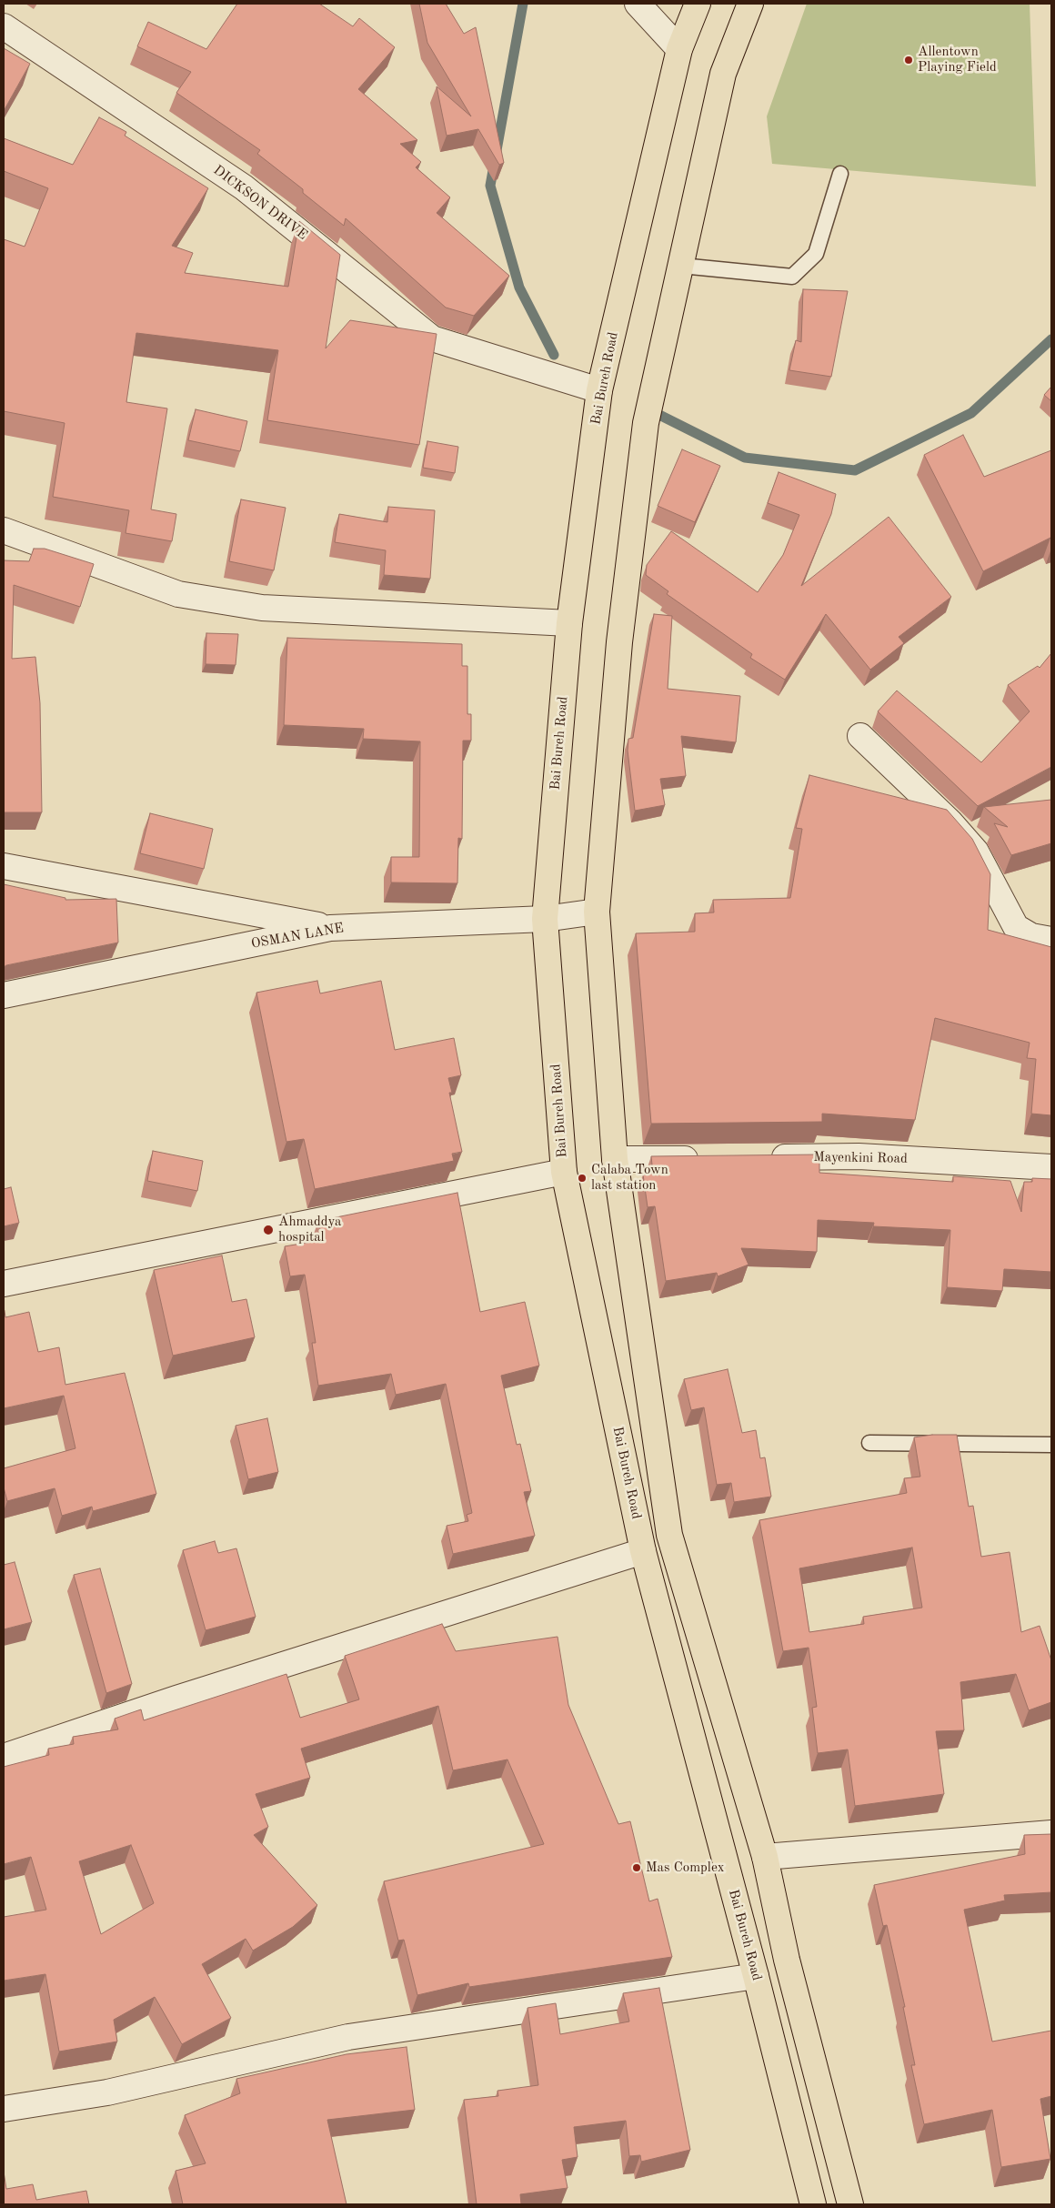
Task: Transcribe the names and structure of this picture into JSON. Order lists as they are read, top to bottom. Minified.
{"streets":{"highway":["Bai Bureh Road"],"street":["DICKSON DRIVE","OSMAN LANE","Mayenkini Road"]},"crossings":[["DICKSON DRIVE","Bai Bureh Road"],["Bai Bureh Road","OSMAN LANE"]],"places":["Allentown Playing Field","Calaba Town last station","Ahmaddya hospital","Mas Complex"]}
